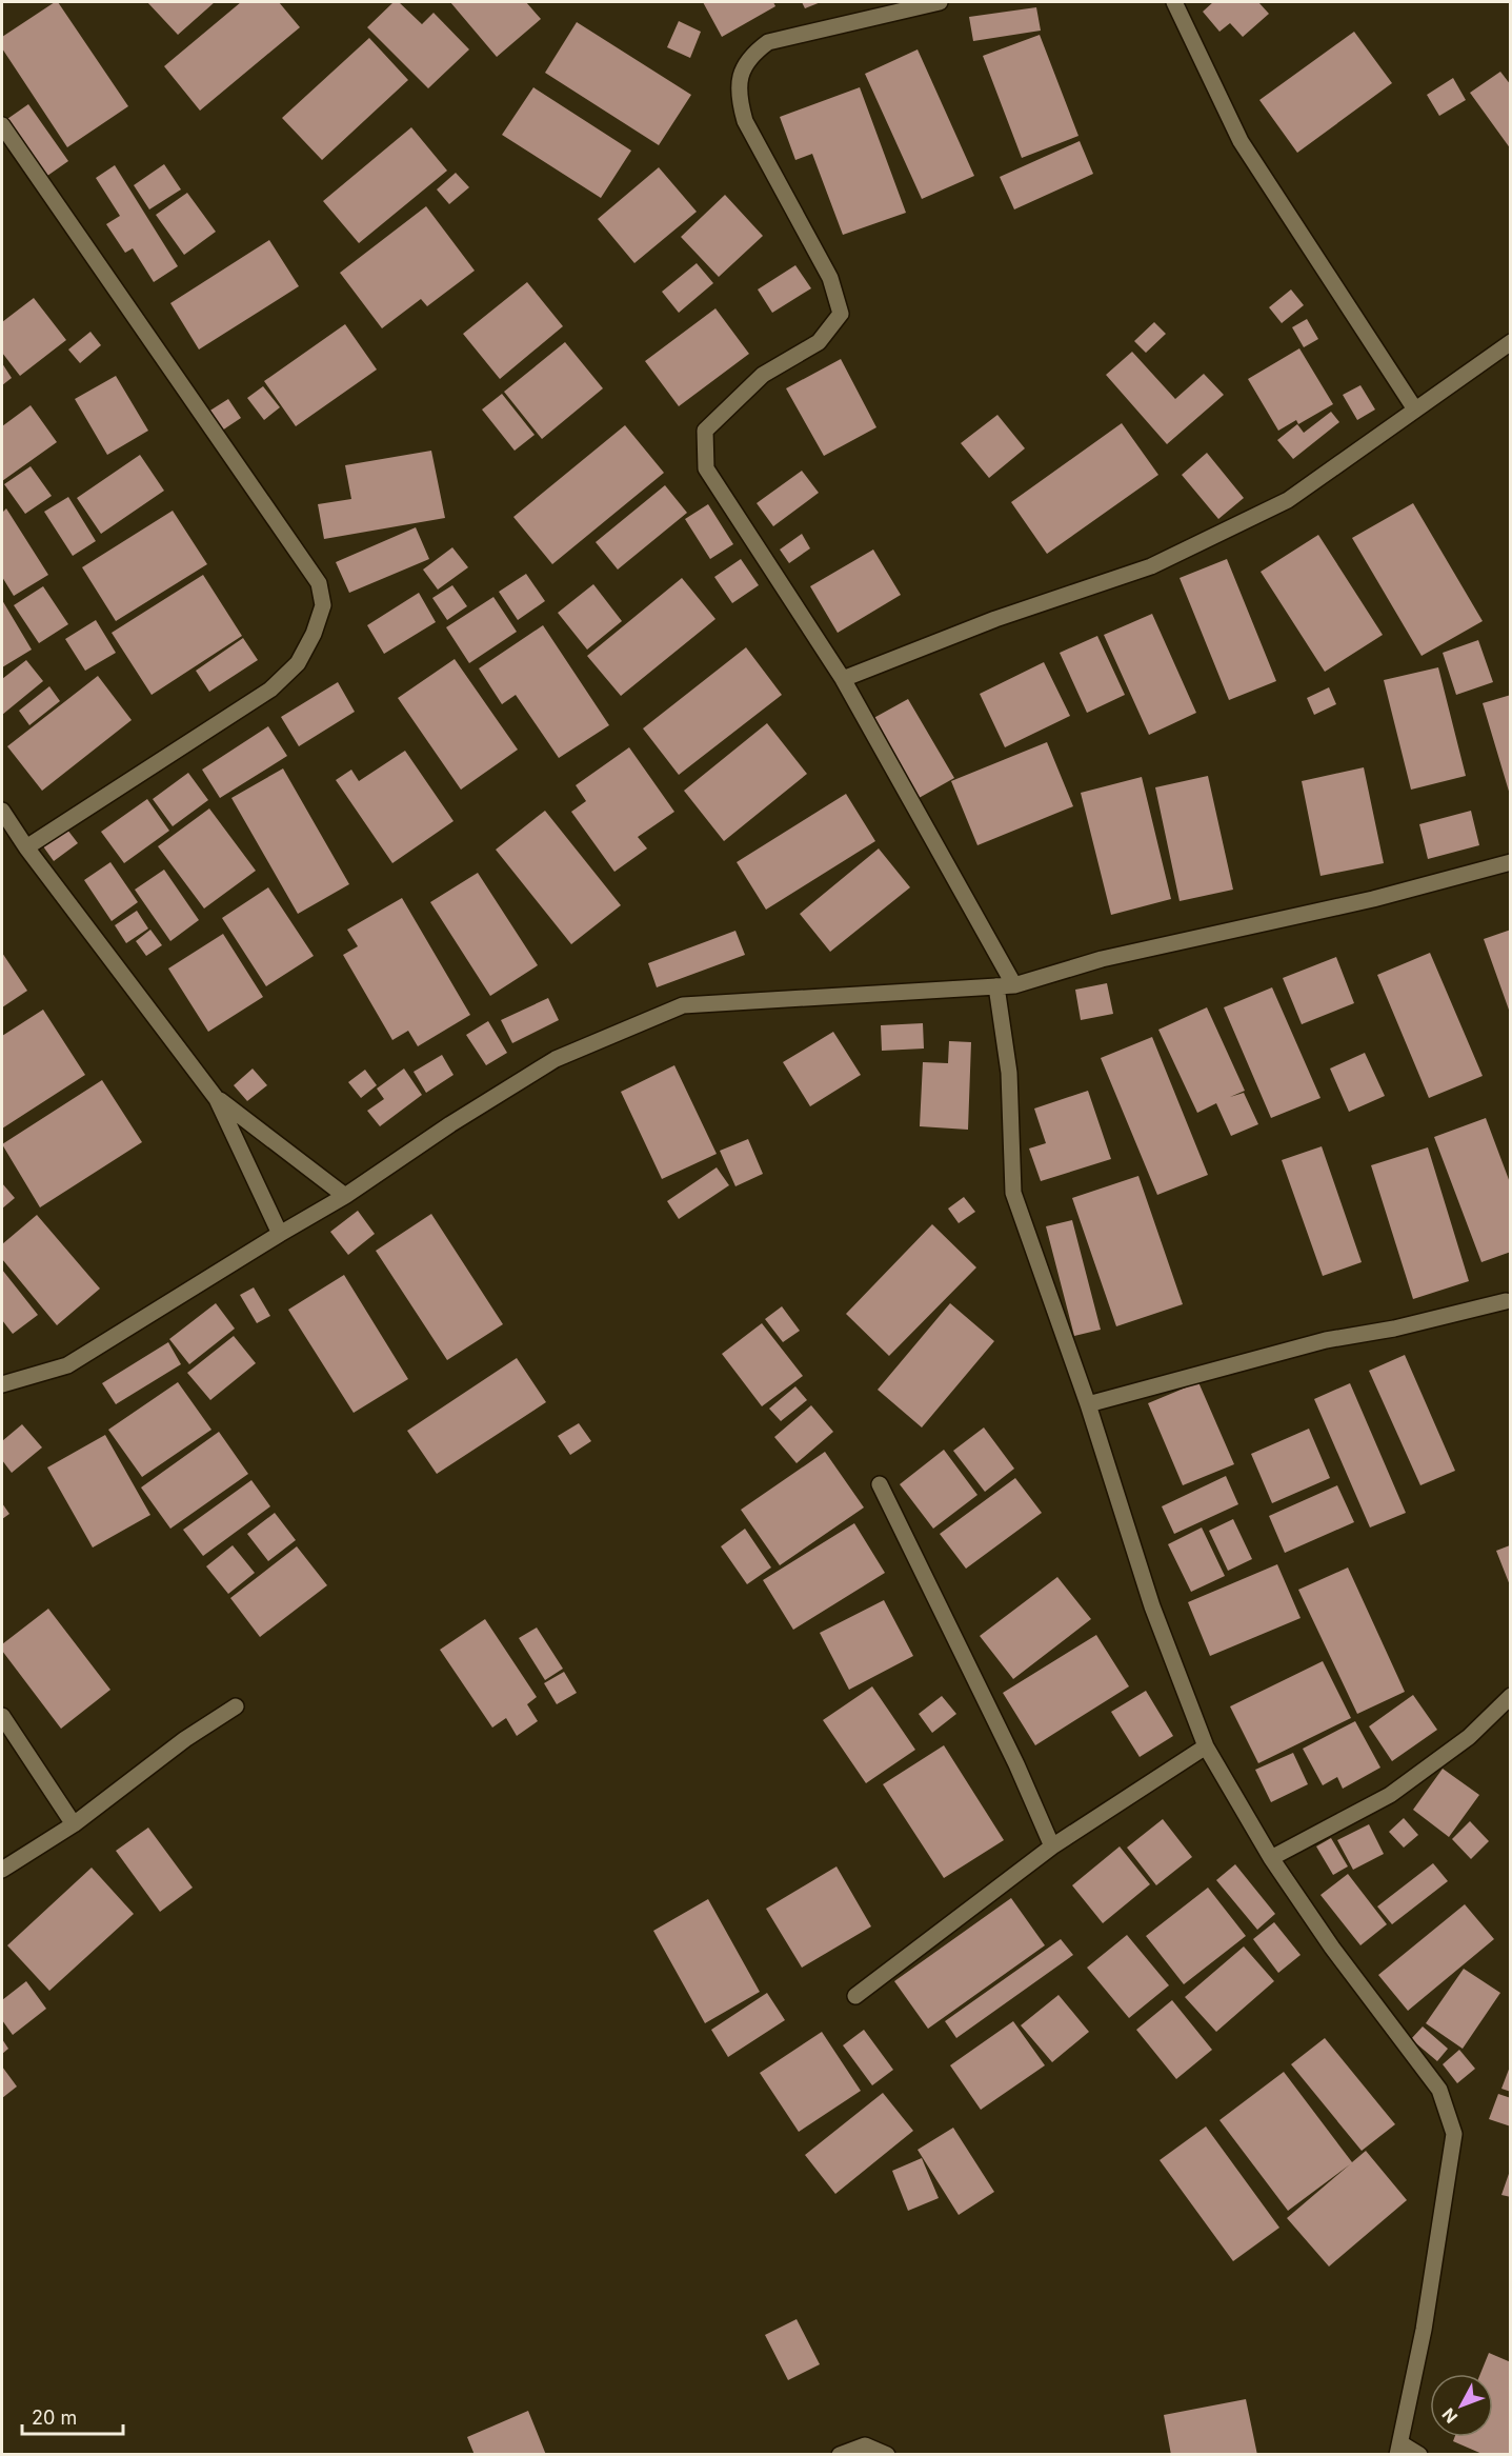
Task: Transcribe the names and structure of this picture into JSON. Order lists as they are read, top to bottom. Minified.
{"scale_bar":"20 m","north":"bottom left"}
